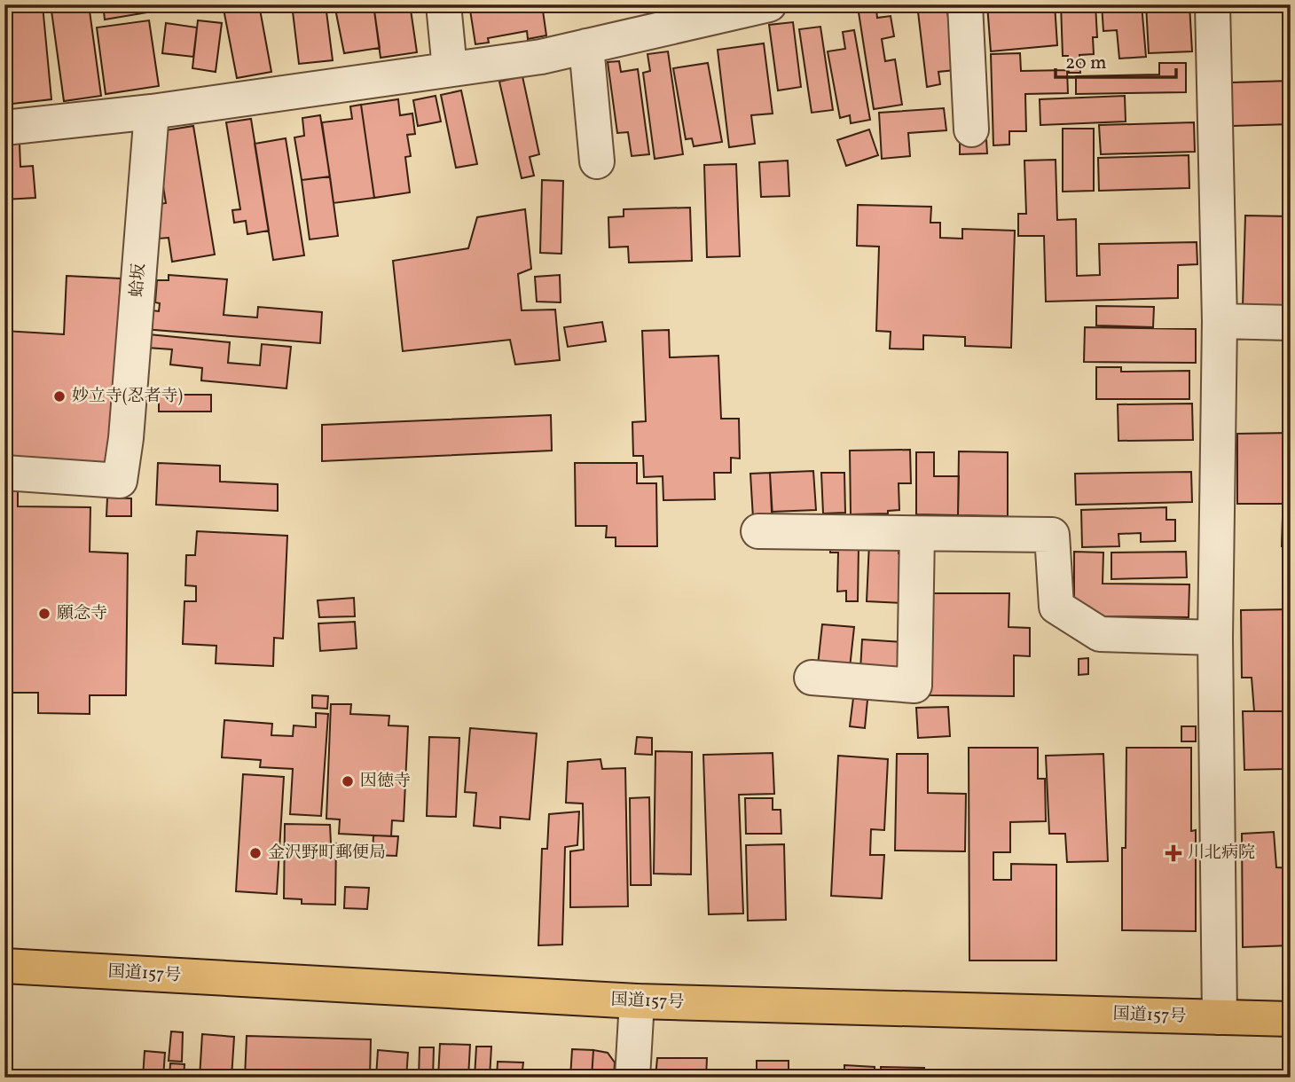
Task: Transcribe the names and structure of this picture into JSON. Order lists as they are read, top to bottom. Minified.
{"streets":{"highway":["国道157号"],"street":["蛤坂"]},"places":{"other":["妙立寺(忍者寺)","願念寺","因徳寺","金沢野町郵便局"],"health":["川北病院"]},"scale_bar":"20 m"}
